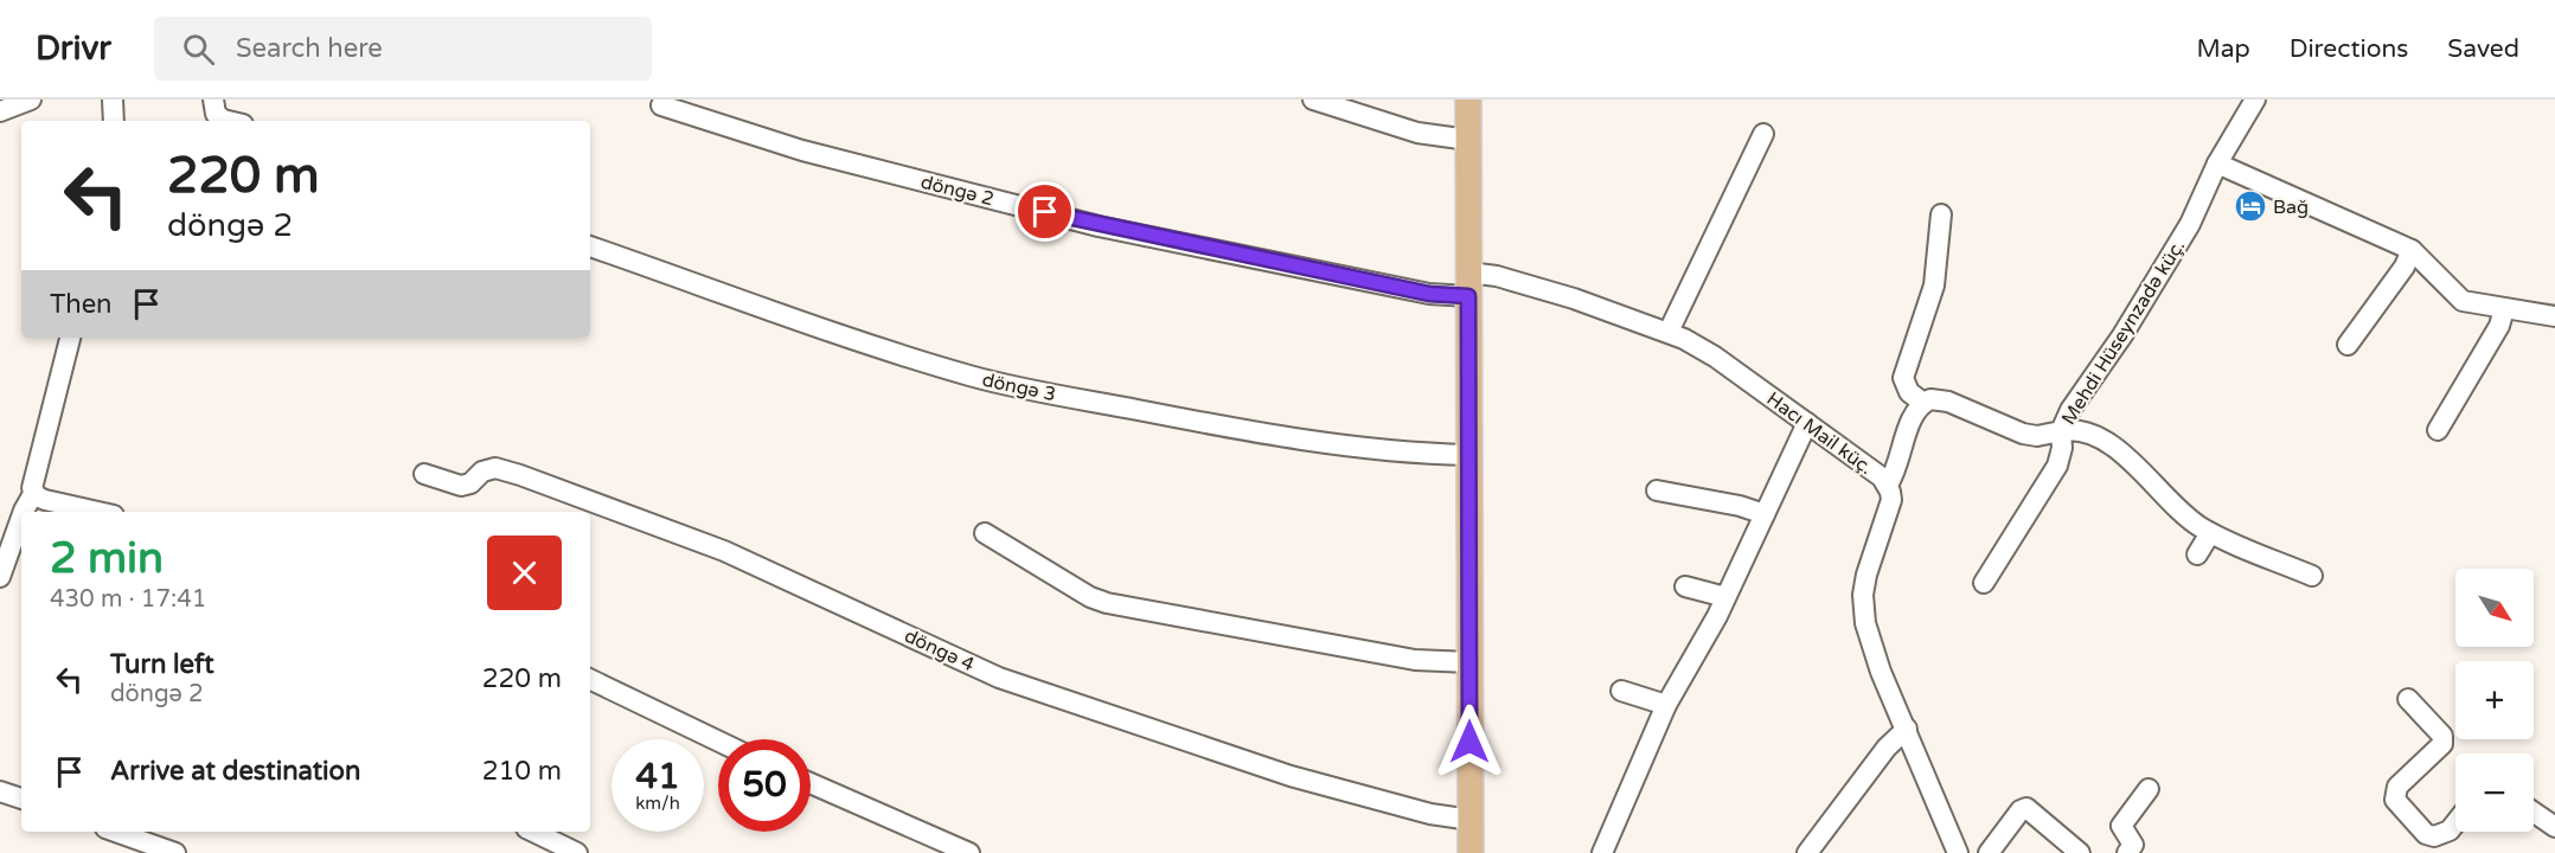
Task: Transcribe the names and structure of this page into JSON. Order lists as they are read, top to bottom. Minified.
{"streets":{"street":["döngə 2","Mehdi Hüseynzadə küç.","döngə 3","Hacı Mail küç.","döngə 4"]},"crossings":[["döngə 2","Hacı Mail küç."]],"places":{"hotel":["Bağ"]},"north":"bottom right","page":{"header":"Drivr","search":"Search here","nav":["Map","Directions","Saved"],"turn":["220 m","döngə 2"],"then":"Then","heading":["2 min","430 m · 17:41"],"map_buttons":["+","−"],"list":[{"name":"Turn left","note":"döngə 2","value":"220 m"},{"name":"Arrive at destination","value":"210 m"}],"speed":"41 km/h","limit":"50"}}
